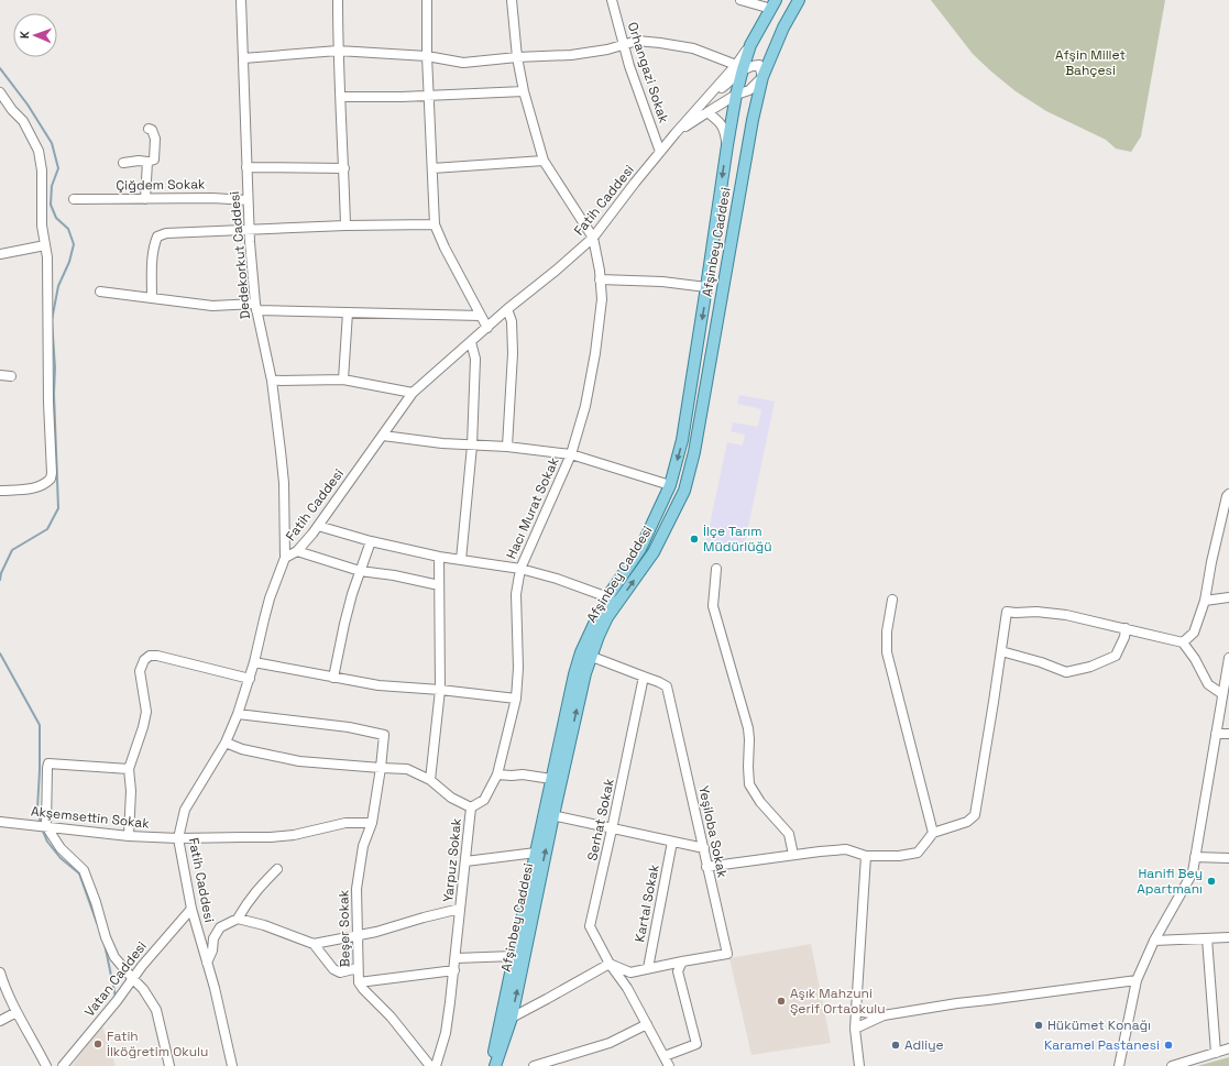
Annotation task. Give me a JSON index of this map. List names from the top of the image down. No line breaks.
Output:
{"streets":{"main road":["Afşinbey Caddesi"],"street":["Orhangazi Sokak","Çiğdem Sokak","Fatih Caddesi","Dedekorkut Caddesi","Hacı Murat Sokak","Akşemsettin Sokak","Serhat Sokak","Yeşiloba Sokak","Yarpuz Sokak","Kartal Sokak","Beşer Sokak","Vatan Caddesi"]},"crossings":[["Orhangazi Sokak","Fatih Caddesi"],["Çiğdem Sokak","Dedekorkut Caddesi"],["Fatih Caddesi","Dedekorkut Caddesi"],["Fatih Caddesi","Hacı Murat Sokak"],["Fatih Caddesi","Akşemsettin Sokak"],["Fatih Caddesi","Yarpuz Sokak"],["Fatih Caddesi","Beşer Sokak"],["Fatih Caddesi","Vatan Caddesi"],["Afşinbey Caddesi","Yeşiloba Sokak"],["Hacı Murat Sokak","Yarpuz Sokak"],["Akşemsettin Sokak","Beşer Sokak"],["Serhat Sokak","Yeşiloba Sokak"],["Yeşiloba Sokak","Kartal Sokak"],["Yarpuz Sokak","Beşer Sokak"]],"parks":["Afşin Millet Bahçesi"],"places":["İlçe Tarım Müdürlüğü","Hanifi Bey Apartmanı","Aşık Mahzuni Şerif Ortaokulu","Hükümet Konağı","Fatih İlköğretim Okulu","Adliye","Karamel Pastanesi"],"north":"left"}
